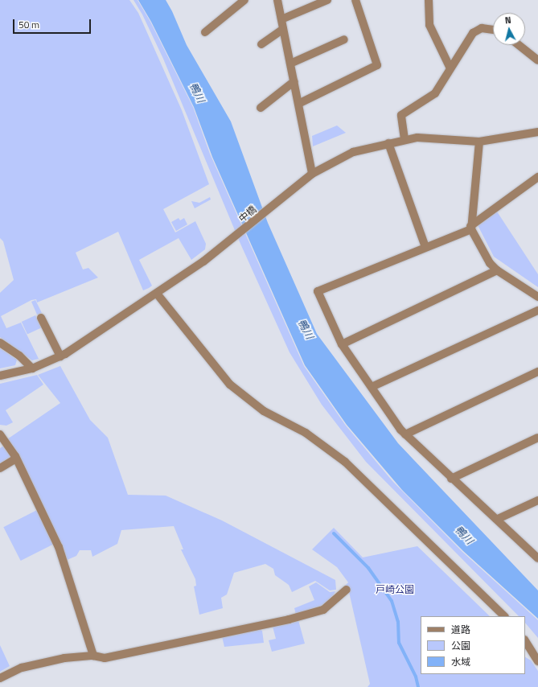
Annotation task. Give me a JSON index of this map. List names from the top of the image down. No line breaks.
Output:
{"streets":{"street":["中橋"]},"water":["鴨川"],"parks":["戸崎公園"],"legend":["道路","公園","水域"],"scale_bar":"50 m","north":"top"}
